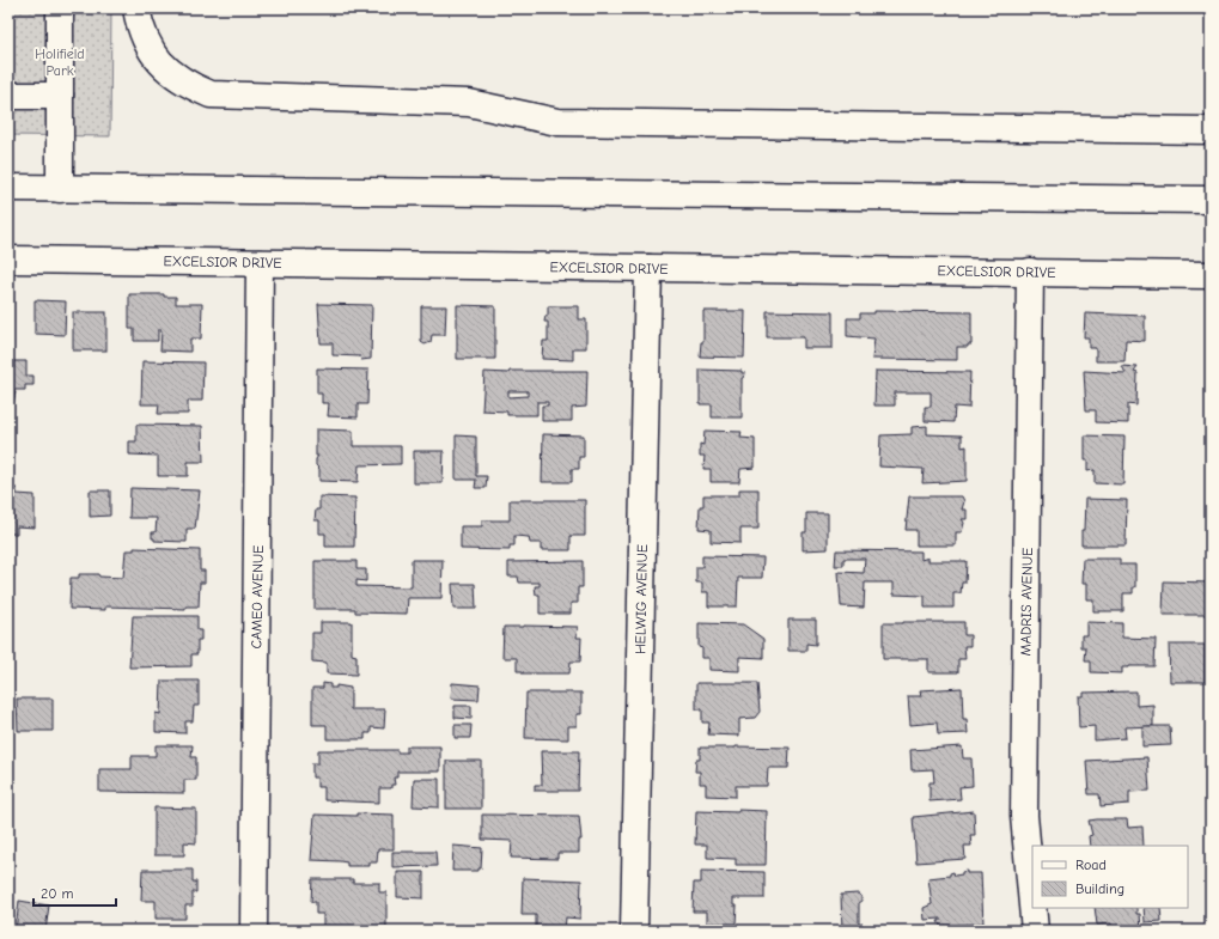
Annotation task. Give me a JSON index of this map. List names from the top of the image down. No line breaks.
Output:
{"streets":{"street":["EXCELSIOR DRIVE","CAMEO AVENUE","HELWIG AVENUE","MADRIS AVENUE"]},"crossings":[["EXCELSIOR DRIVE","CAMEO AVENUE"],["EXCELSIOR DRIVE","HELWIG AVENUE"],["EXCELSIOR DRIVE","MADRIS AVENUE"]],"parks":["Holifield Park"],"legend":["Road","Building"],"scale_bar":"20 m"}
